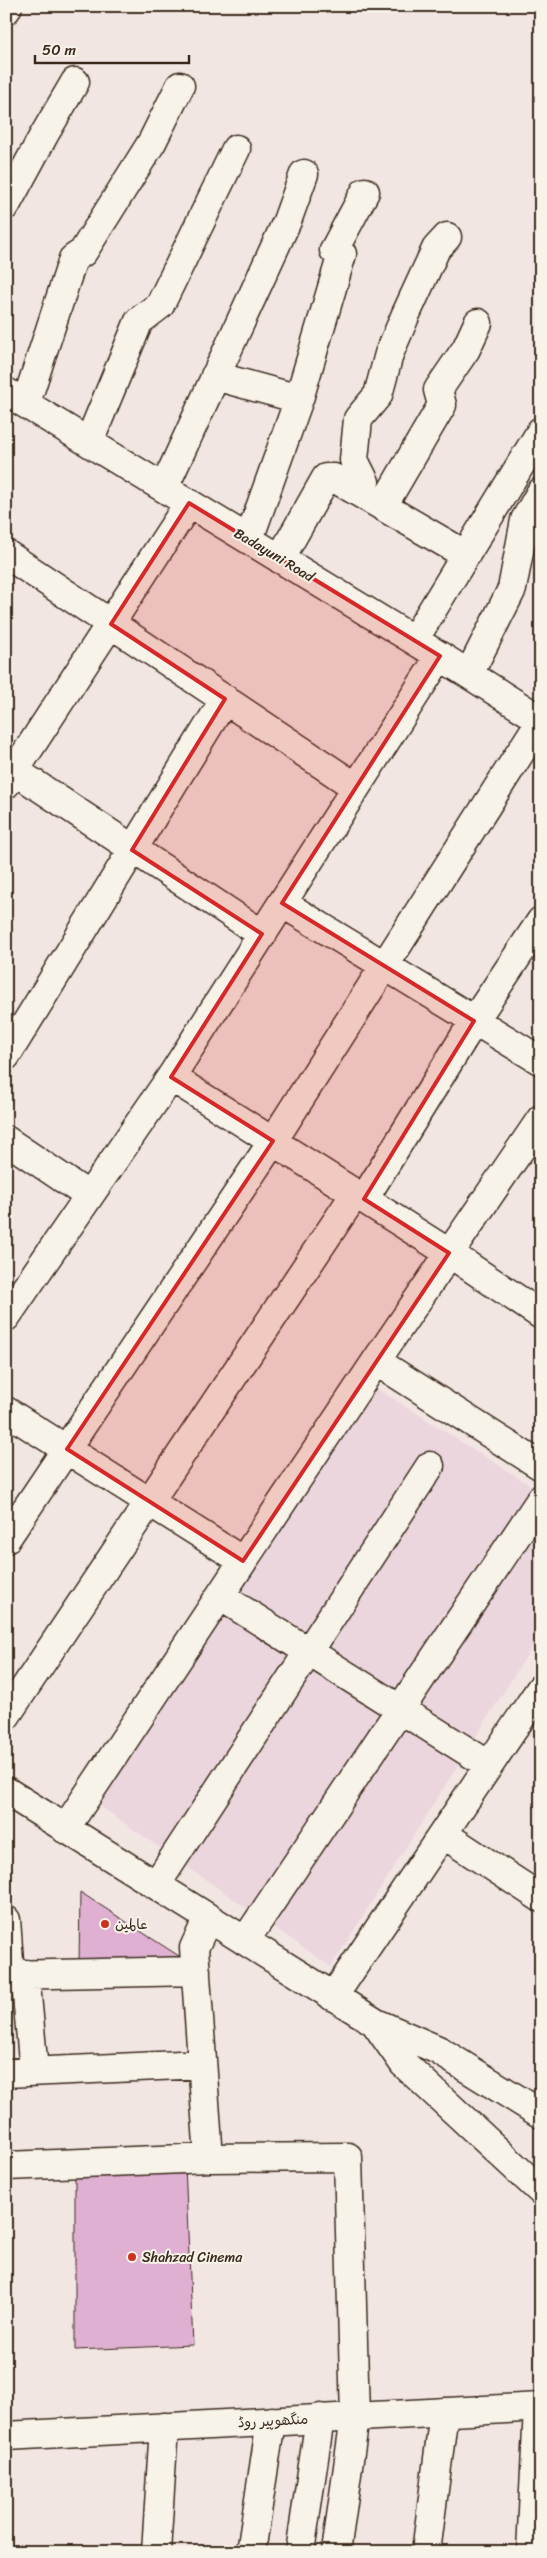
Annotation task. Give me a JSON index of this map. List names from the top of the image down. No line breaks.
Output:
{"streets":{"street":["Badayuni Road","منگھوپیر روڈ"]},"places":["عالمین","Shahzad Cinema"],"scale_bar":"50 m"}
